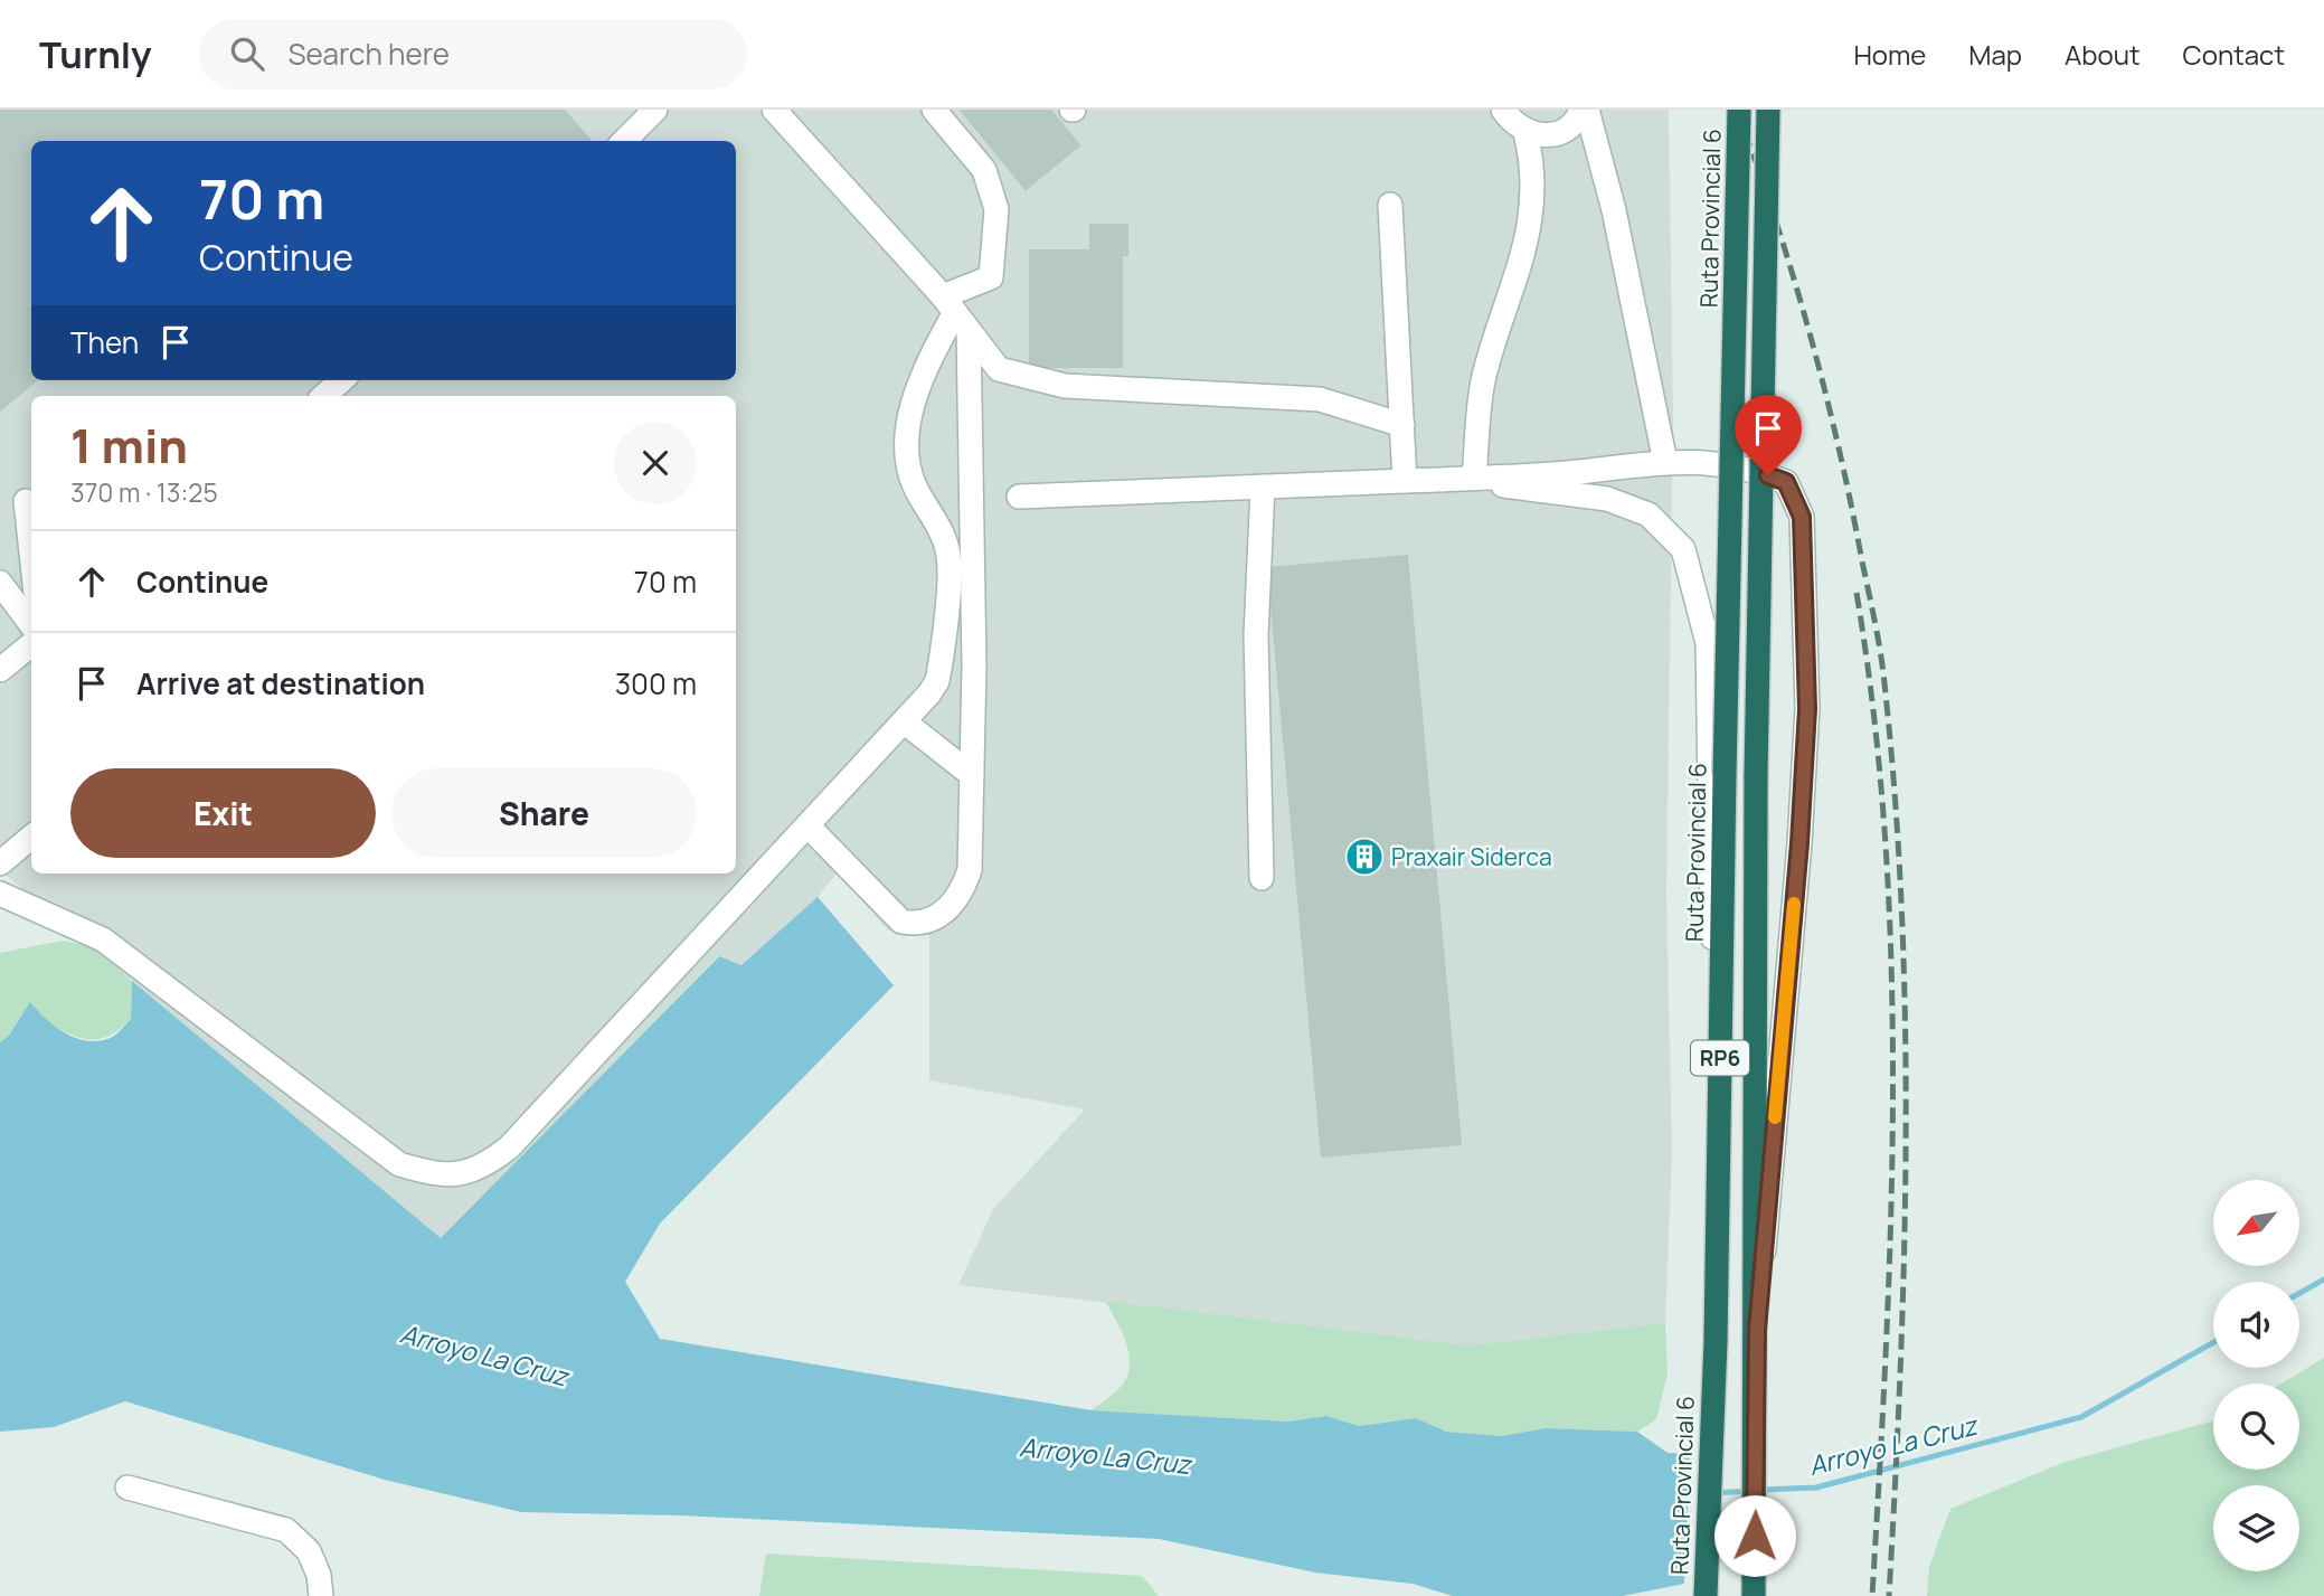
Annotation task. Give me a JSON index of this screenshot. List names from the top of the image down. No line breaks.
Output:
{"streets":{"highway":["Ruta Provincial 6","RP6"]},"water":["Arroyo La Cruz"],"places":{"building":["Praxair Siderca"]},"north":"bottom left","page":{"header":"Turnly","search":"Search here","nav":["Home","Map","About","Contact"],"turn":["70 m","Continue"],"then":"Then","heading":["1 min","370 m · 13:25"],"list":[{"name":"Continue","value":"70 m"},{"name":"Arrive at destination","value":"300 m"}],"buttons":["Exit","Share"]}}
